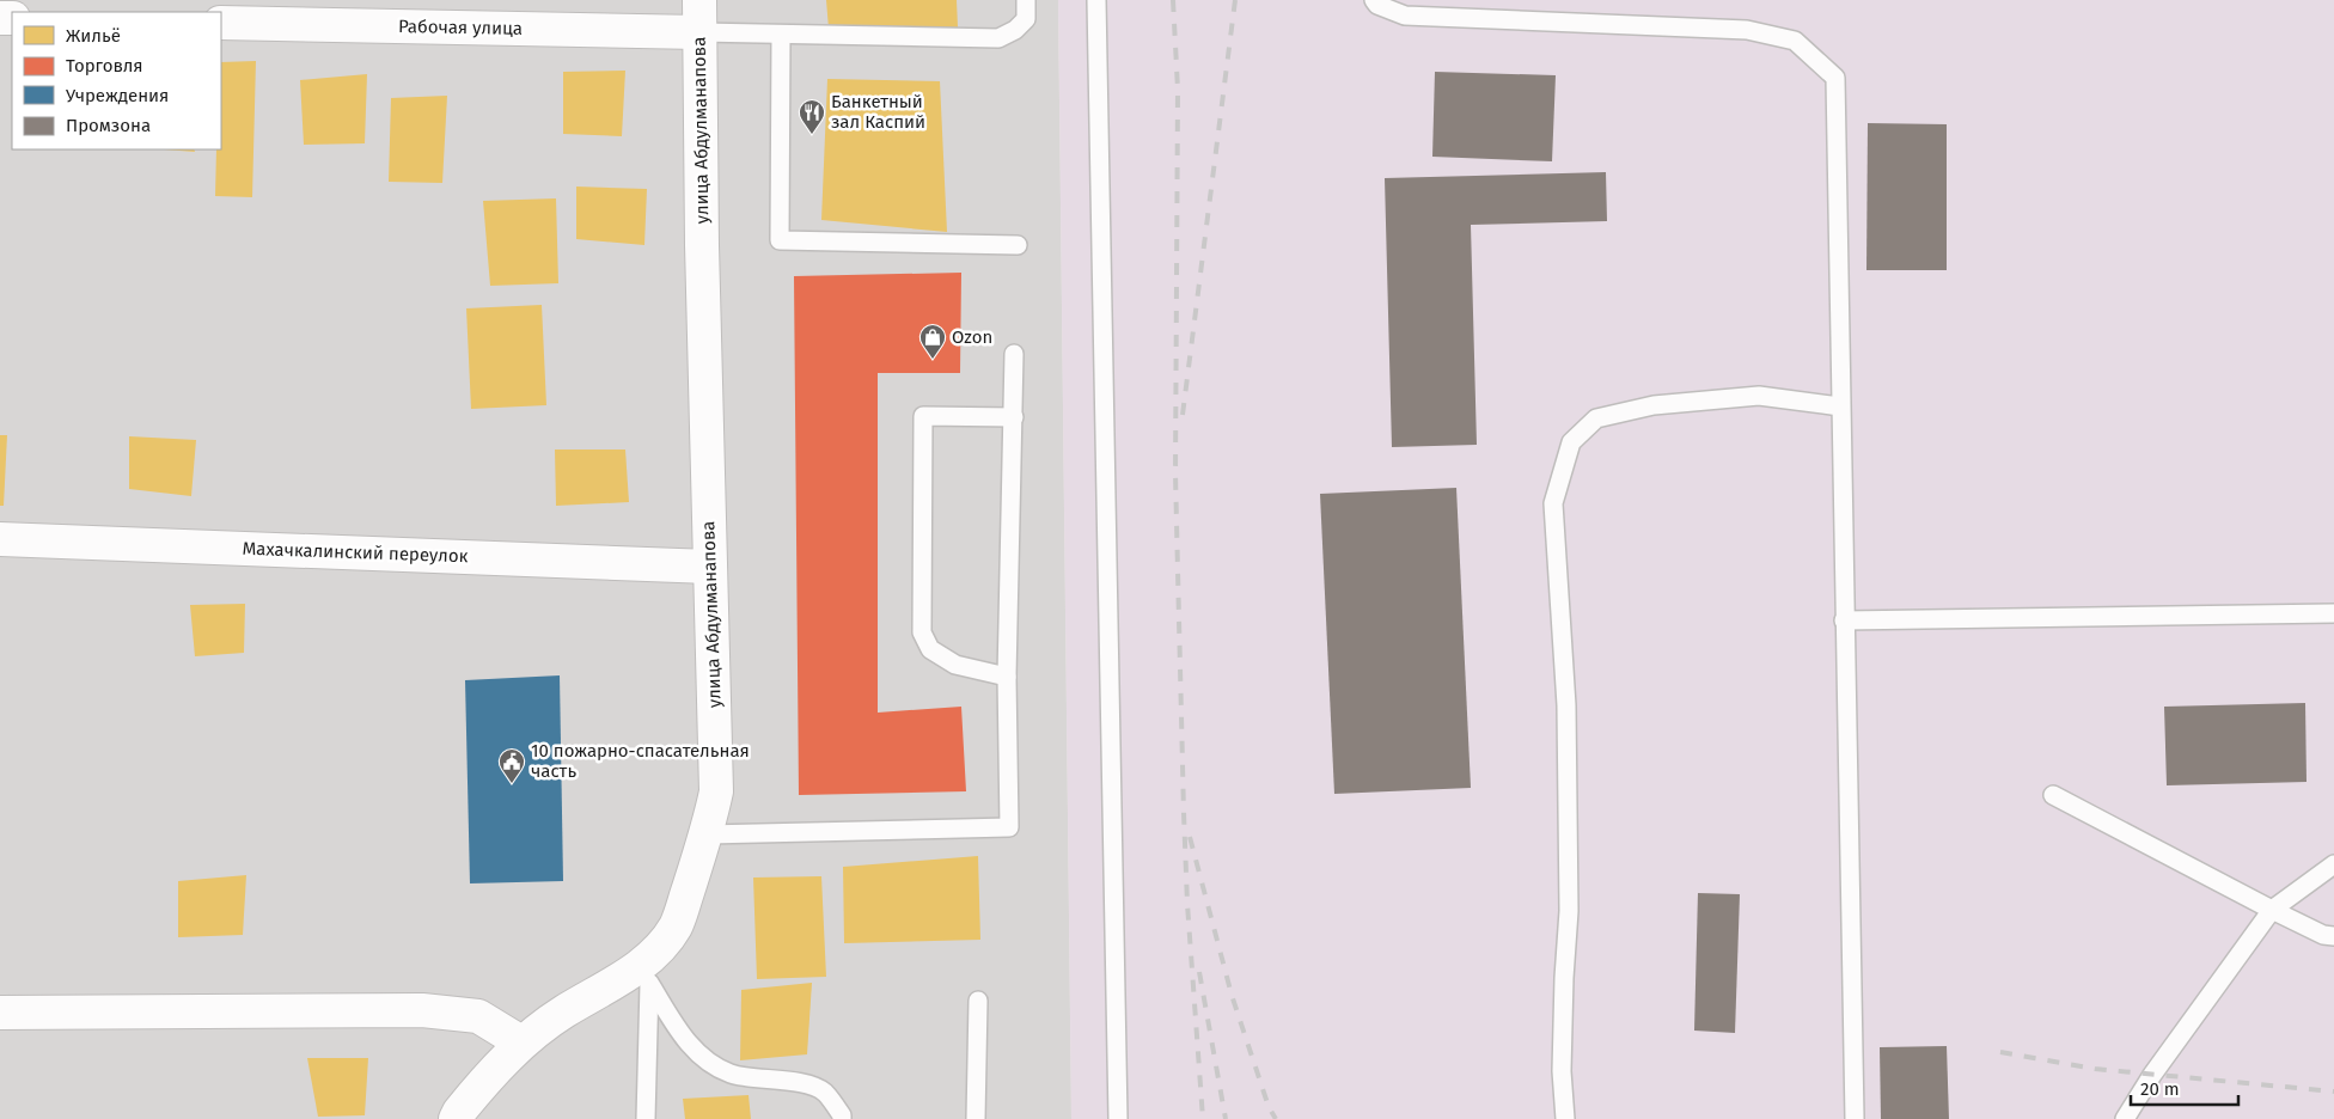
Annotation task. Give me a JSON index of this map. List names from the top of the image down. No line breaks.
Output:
{"streets":{"street":["Рабочая улица","улица Абдулманапова","Махачкалинский переулок"]},"crossings":[["Рабочая улица","улица Абдулманапова"],["улица Абдулманапова","Махачкалинский переулок"]],"places":{"restaurant":["Банкетный зал Каспий"],"shop":["Ozon"],"public building":["10 пожарно-спасательная часть"]},"legend":["Жильё","Торговля","Учреждения","Промзона"],"scale_bar":"20 m"}
